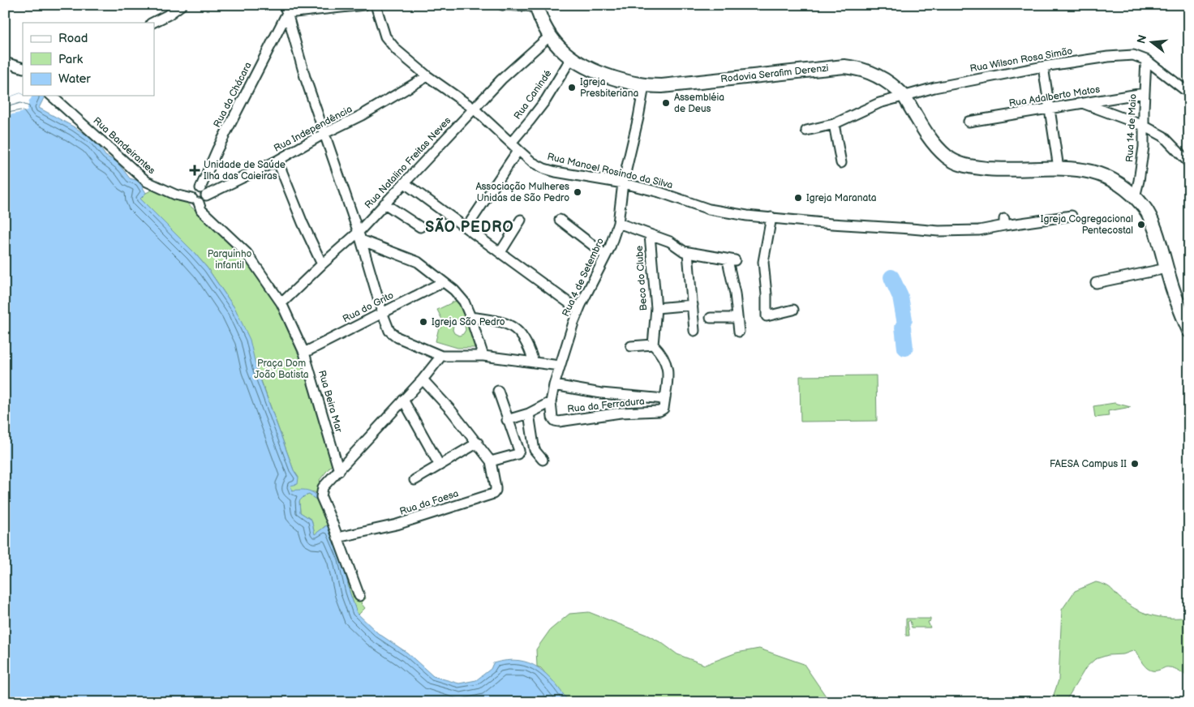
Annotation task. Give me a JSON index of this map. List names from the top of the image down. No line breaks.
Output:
{"streets":{"main road":["Rodovia Serafim Derenzi"],"street":["Rua Wilson Rosa Simão","Rua da Chácara","Rua Canindé","Rua Adalberto Matos","Rua 14 de Maio","Rua Independência","Rua Bandeirantes","Rua Natalino Freitas Neves","Rua Manoel Rosindo da Silva","Rua 4 de Setembro","Beco do Clube","Rua do Grito","Rua Beira Mar","Rua da Ferradura","Rua da Faesa"]},"crossings":[["Rua Wilson Rosa Simão","Rodovia Serafim Derenzi"],["Rua Wilson Rosa Simão","Rua 14 de Maio"],["Rodovia Serafim Derenzi","Rua Canindé"],["Rodovia Serafim Derenzi","Rua Natalino Freitas Neves"],["Rodovia Serafim Derenzi","Rua 4 de Setembro"],["Rua da Chácara","Rua Independência"],["Rua Canindé","Rua Manoel Rosindo da Silva"],["Rua Adalberto Matos","Rua 14 de Maio"],["Rua Independência","Rua Manoel Rosindo da Silva"],["Rua Bandeirantes","Rua Beira Mar"],["Rua Natalino Freitas Neves","Rua Manoel Rosindo da Silva"],["Rua Natalino Freitas Neves","Rua Beira Mar"],["Rua Manoel Rosindo da Silva","Rua 4 de Setembro"],["Rua 4 de Setembro","Rua da Ferradura"],["Rua do Grito","Rua Beira Mar"]],"districts":["SÃO PEDRO"],"parks":["Parquinho infantil","Praça Dom João Batista"],"places":{"other":["Igreja Presbiteriana","Assembléia de Deus","Associação Mulheres Unidas de São Pedro","Igreja Maranata","Igreja Cogregacional Pentecostal","Igreja São Pedro","FAESA Campus II"],"health":["Unidade de Saúde Ilha das Caieiras"]},"legend":["Road","Park","Water"],"north":"left"}
